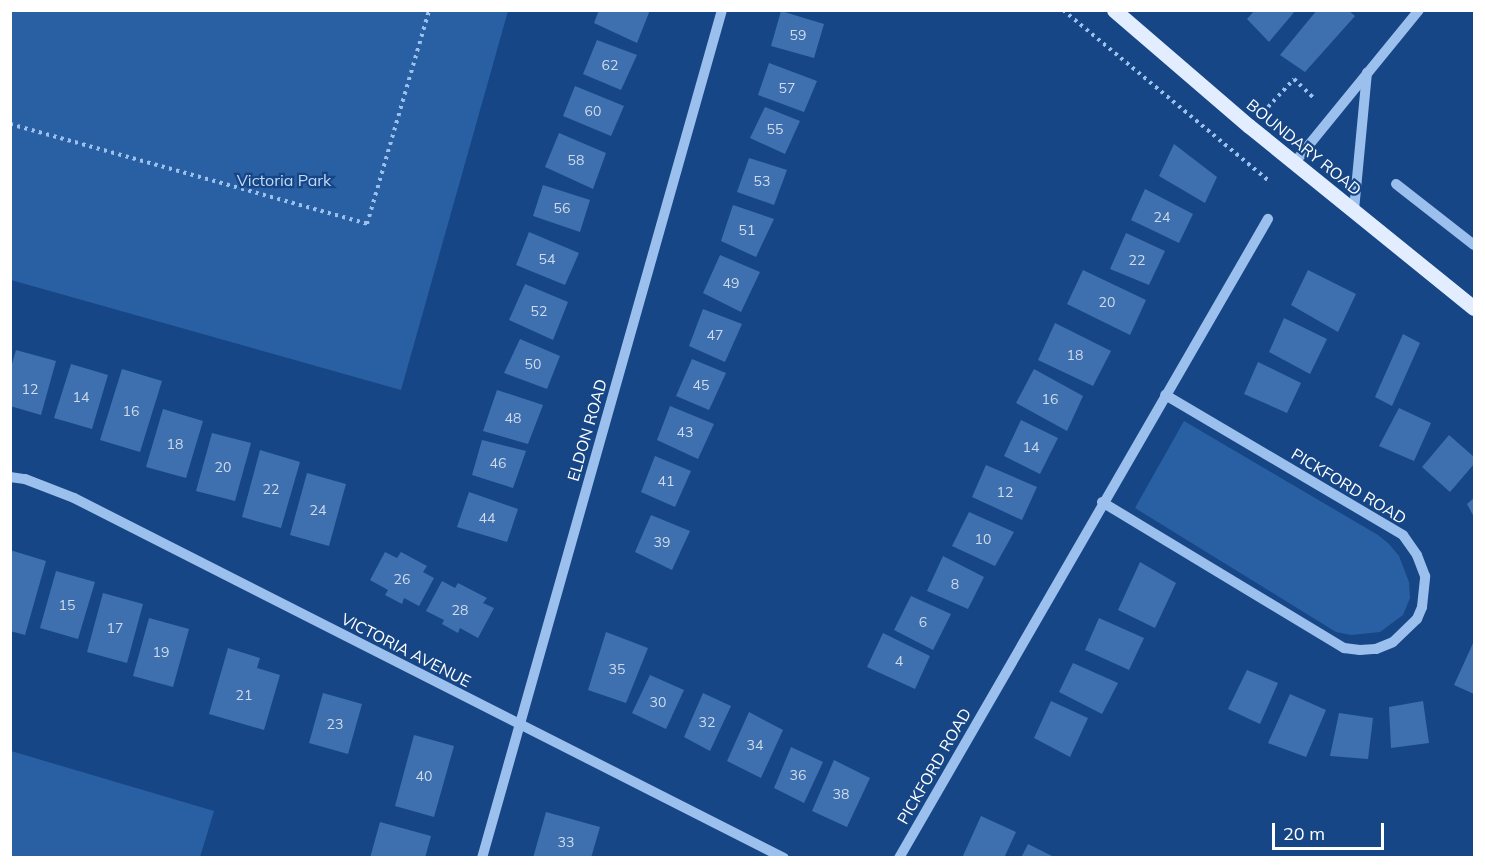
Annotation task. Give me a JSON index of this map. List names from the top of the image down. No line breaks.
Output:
{"streets":{"main road":["BOUNDARY ROAD"],"street":["ELDON ROAD","PICKFORD ROAD","VICTORIA AVENUE"]},"crossings":[["ELDON ROAD","VICTORIA AVENUE"]],"parks":["Victoria Park"],"house_numbers":["59","62","57","60","55","58","53","56","24","51","54","22","49","20","52","47","18","50","45","12","14","16","16","48","43","18","14","46","20","41","22","12","24","44","10","39","26","8","15","28","6","17","19","4","35","21","30","32","23","34","36","40","38","33"],"scale_bar":"20 m"}
